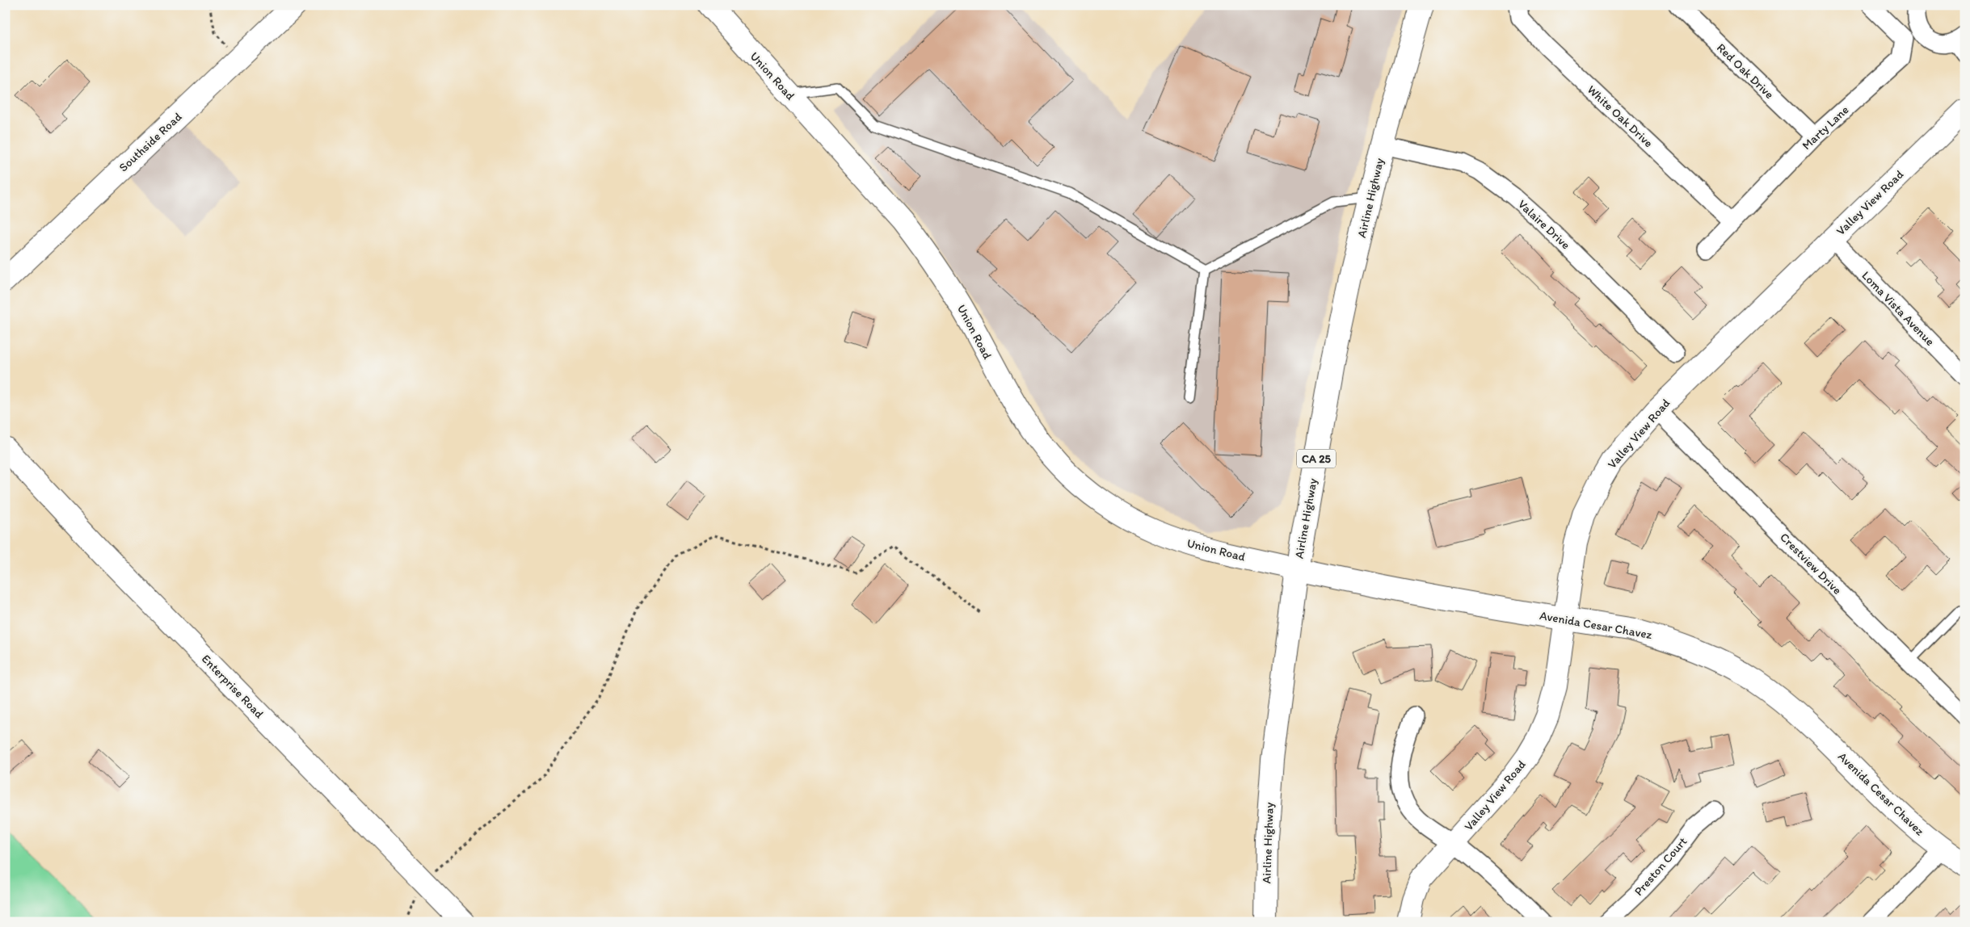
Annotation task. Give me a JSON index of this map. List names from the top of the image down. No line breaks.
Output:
{"streets":{"street":["Red Oak Drive","Union Road","White Oak Drive","Marty Lane","Southside Road","Airline Highway","Valley View Road","Valaire Drive","Loma Vista Avenue","CA 25","Crestview Drive","Avenida Cesar Chavez","Enterprise Road","Preston Court"]},"crossings":[["Red Oak Drive","Marty Lane"],["Union Road","Airline Highway"],["Union Road","Avenida Cesar Chavez"],["White Oak Drive","Marty Lane"],["Airline Highway","Valaire Drive"],["Airline Highway","Avenida Cesar Chavez"],["Valley View Road","Loma Vista Avenue"],["Valley View Road","Crestview Drive"],["Valley View Road","Avenida Cesar Chavez"]]}
